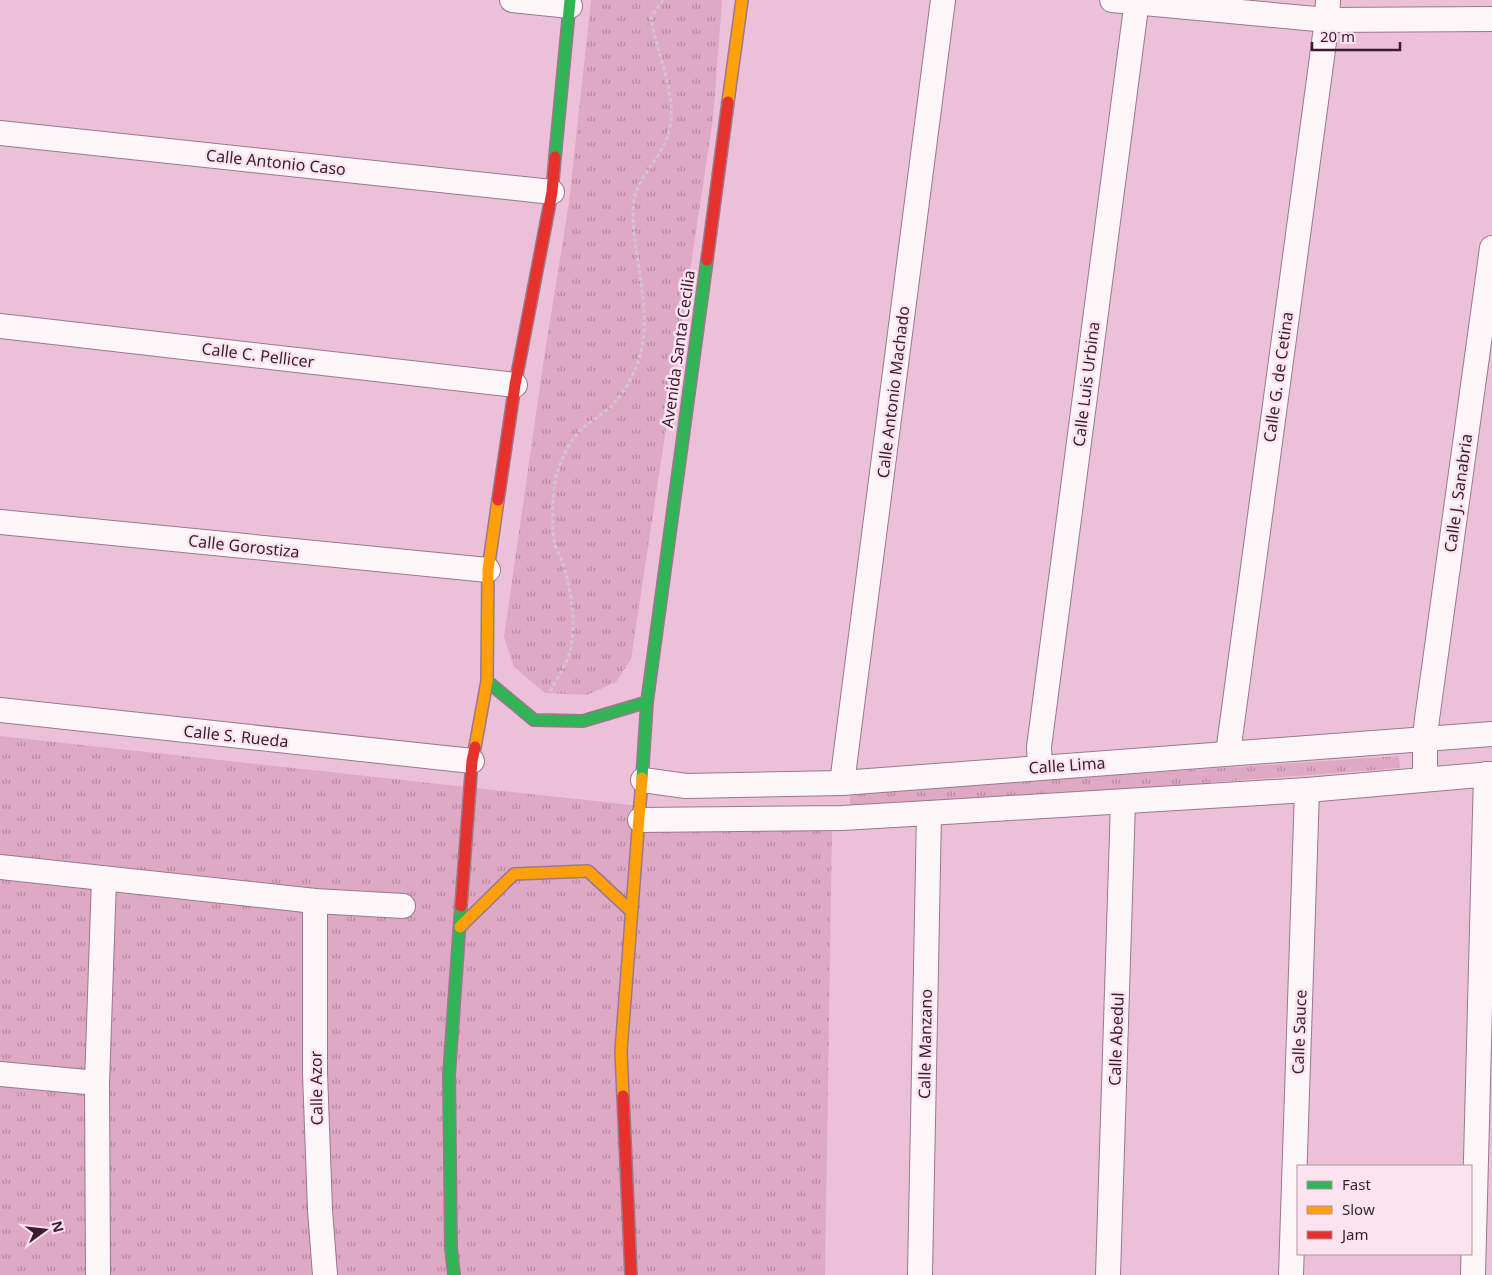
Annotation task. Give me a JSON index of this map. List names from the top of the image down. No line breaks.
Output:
{"streets":{"street":["Calle Antonio Caso","Avenida Santa Cecilia","Calle C. Pellicer","Calle G. de Cetina","Calle Luis Urbina","Calle Antonio Machado","Calle J. Sanabria","Calle Gorostiza","Calle S. Rueda","Calle Lima","Calle Sauce","Calle Abedul","Calle Manzano","Calle Azor"]},"crossings":[["Avenida Santa Cecilia","Calle Lima"],["Calle G. de Cetina","Calle Lima"],["Calle Luis Urbina","Calle Lima"],["Calle Antonio Machado","Calle Lima"],["Calle J. Sanabria","Calle Lima"]],"legend":["Fast","Slow","Jam"],"scale_bar":"20 m","north":"right"}
